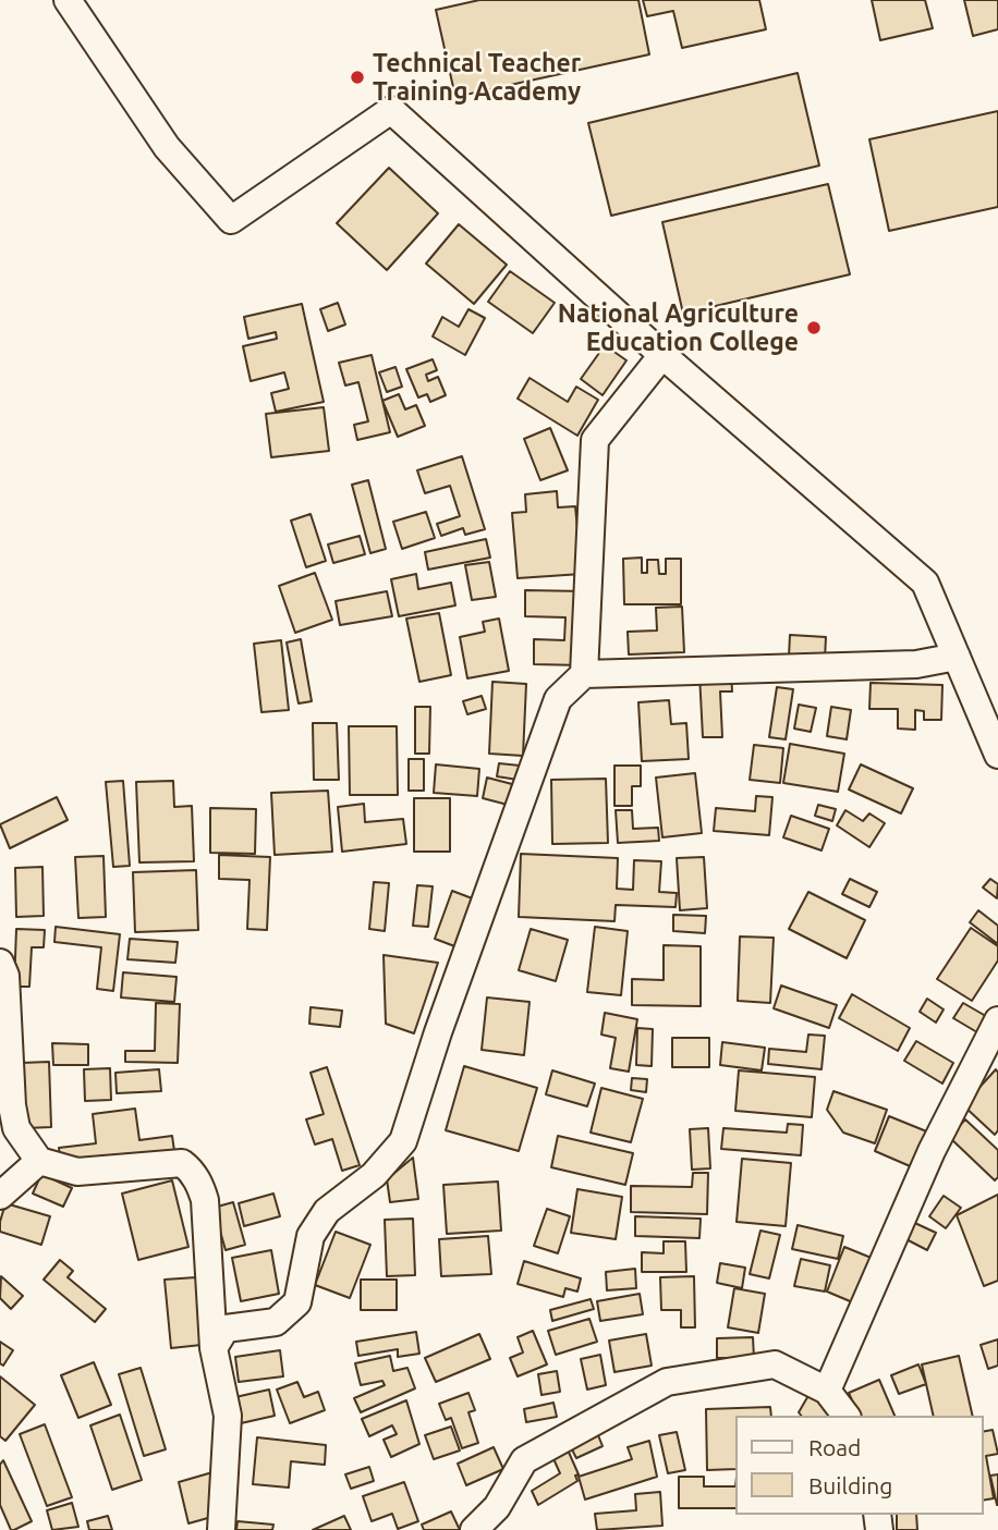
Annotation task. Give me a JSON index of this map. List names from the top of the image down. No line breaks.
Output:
{"places":["Technical Teacher Training Academy","National Agriculture Education College"],"legend":["Road","Building"]}
